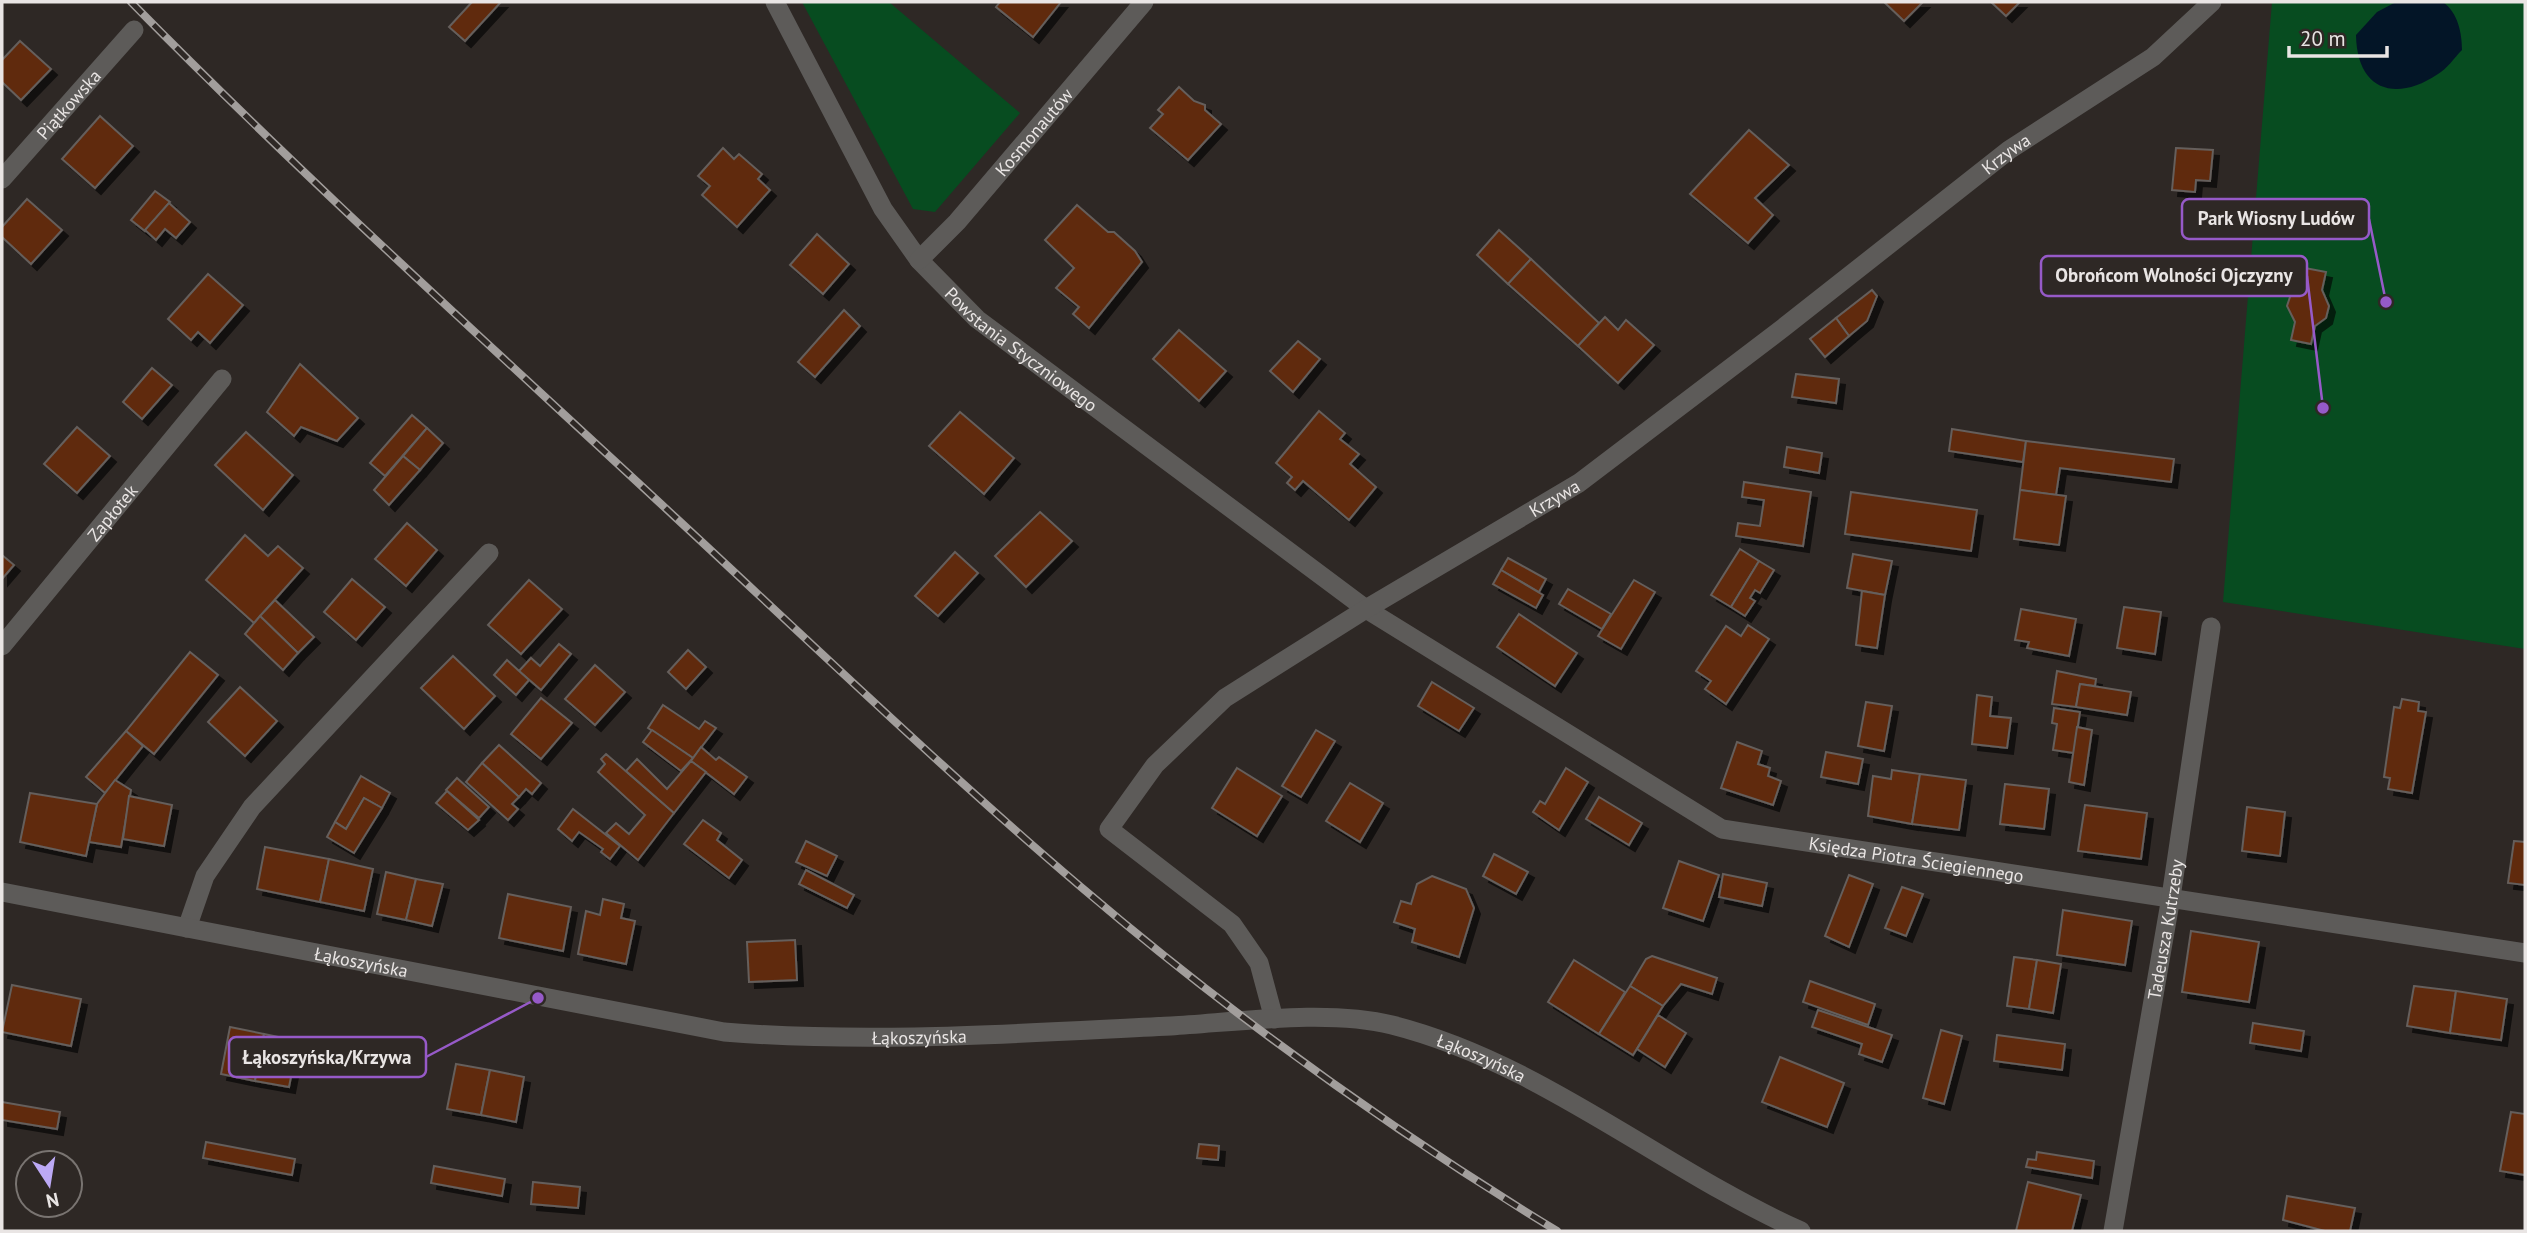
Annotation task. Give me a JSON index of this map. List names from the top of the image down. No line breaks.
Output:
{"streets":{"street":["Piątkowska","Kosmonautów","Krzywa","Powstania Styczniowego","Zapłotek","Księdza Piotra Ściegiennego","Tadeusza Kutrzeby","Łąkoszyńska"]},"crossings":[["Kosmonautów","Powstania Styczniowego"],["Krzywa","Powstania Styczniowego"],["Krzywa","Księdza Piotra Ściegiennego"],["Krzywa","Łąkoszyńska"],["Powstania Styczniowego","Księdza Piotra Ściegiennego"],["Księdza Piotra Ściegiennego","Tadeusza Kutrzeby"]],"places":["Park Wiosny Ludów","Obrońcom Wolności Ojczyzny","Łąkoszyńska/Krzywa"],"scale_bar":"20 m","north":"bottom"}
